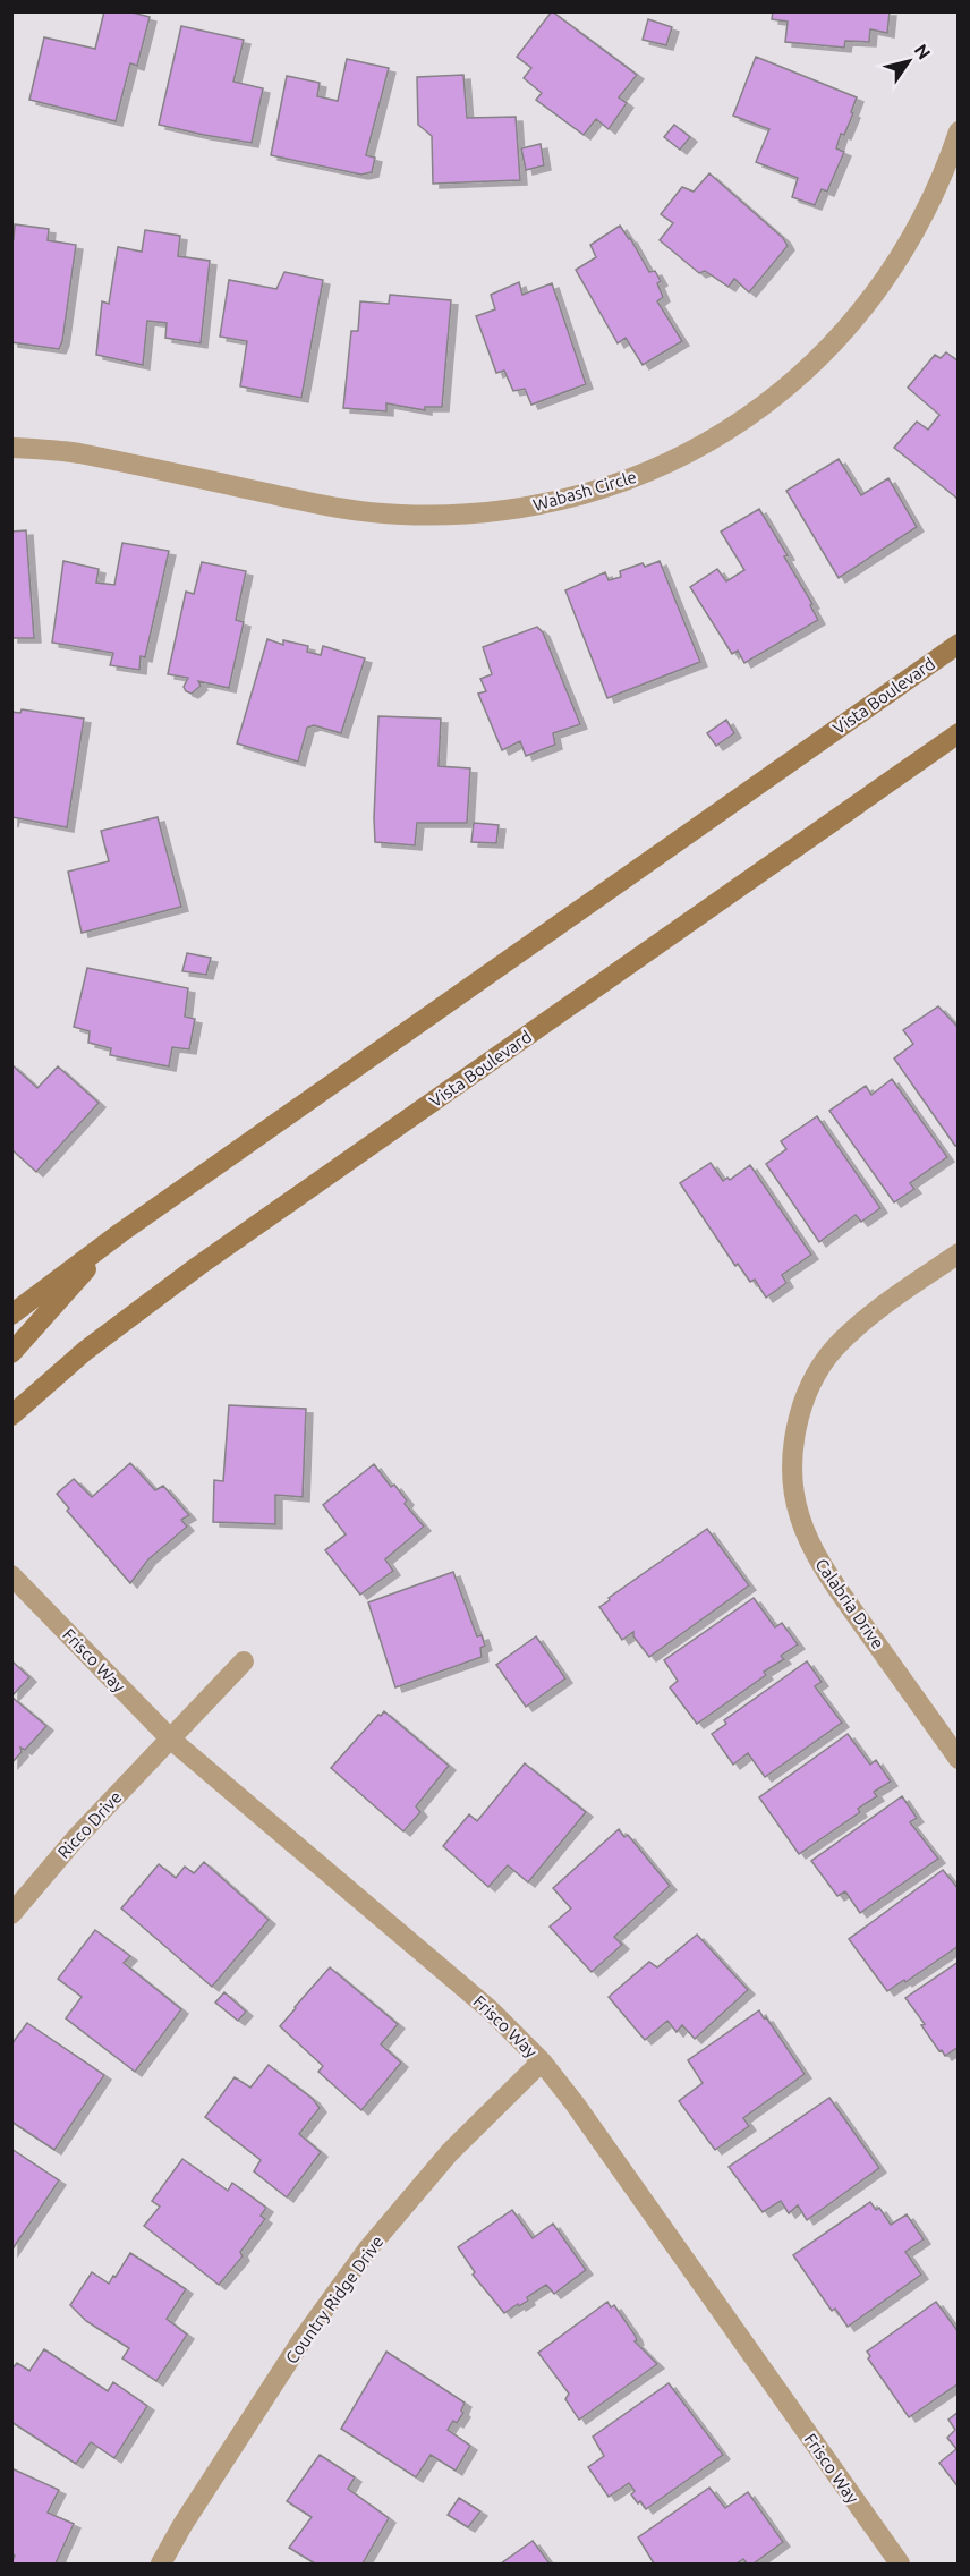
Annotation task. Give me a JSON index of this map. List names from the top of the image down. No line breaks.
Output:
{"streets":{"main road":["Vista Boulevard"],"street":["Wabash Circle","Calabria Drive","Frisco Way","Ricco Drive","Country Ridge Drive"]},"crossings":[["Frisco Way","Ricco Drive"],["Frisco Way","Country Ridge Drive"]],"north":"top right"}
